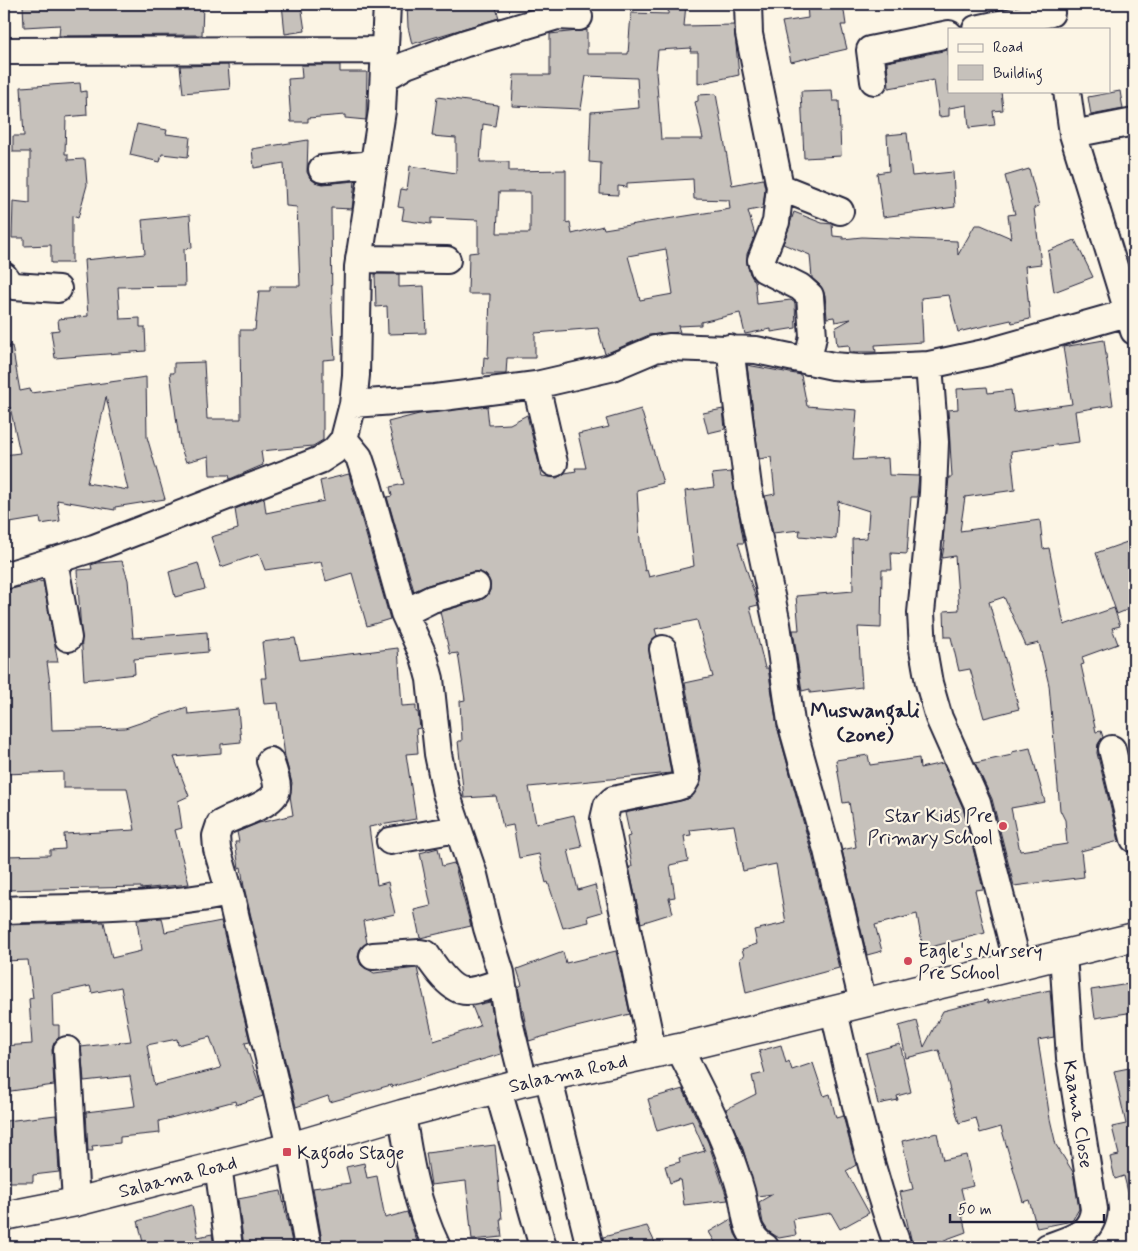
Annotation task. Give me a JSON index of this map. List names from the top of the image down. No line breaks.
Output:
{"streets":{"main road":["Salaama Road"],"street":["Kaama Close"]},"crossings":[["Salaama Road","Kaama Close"]],"districts":["Muswangali (zone)"],"places":{"other":["Star Kids Pre Primary School","Eagle's Nursery Pre School"],"transit":["Kagodo Stage"]},"legend":["Road","Building"],"scale_bar":"50 m"}
